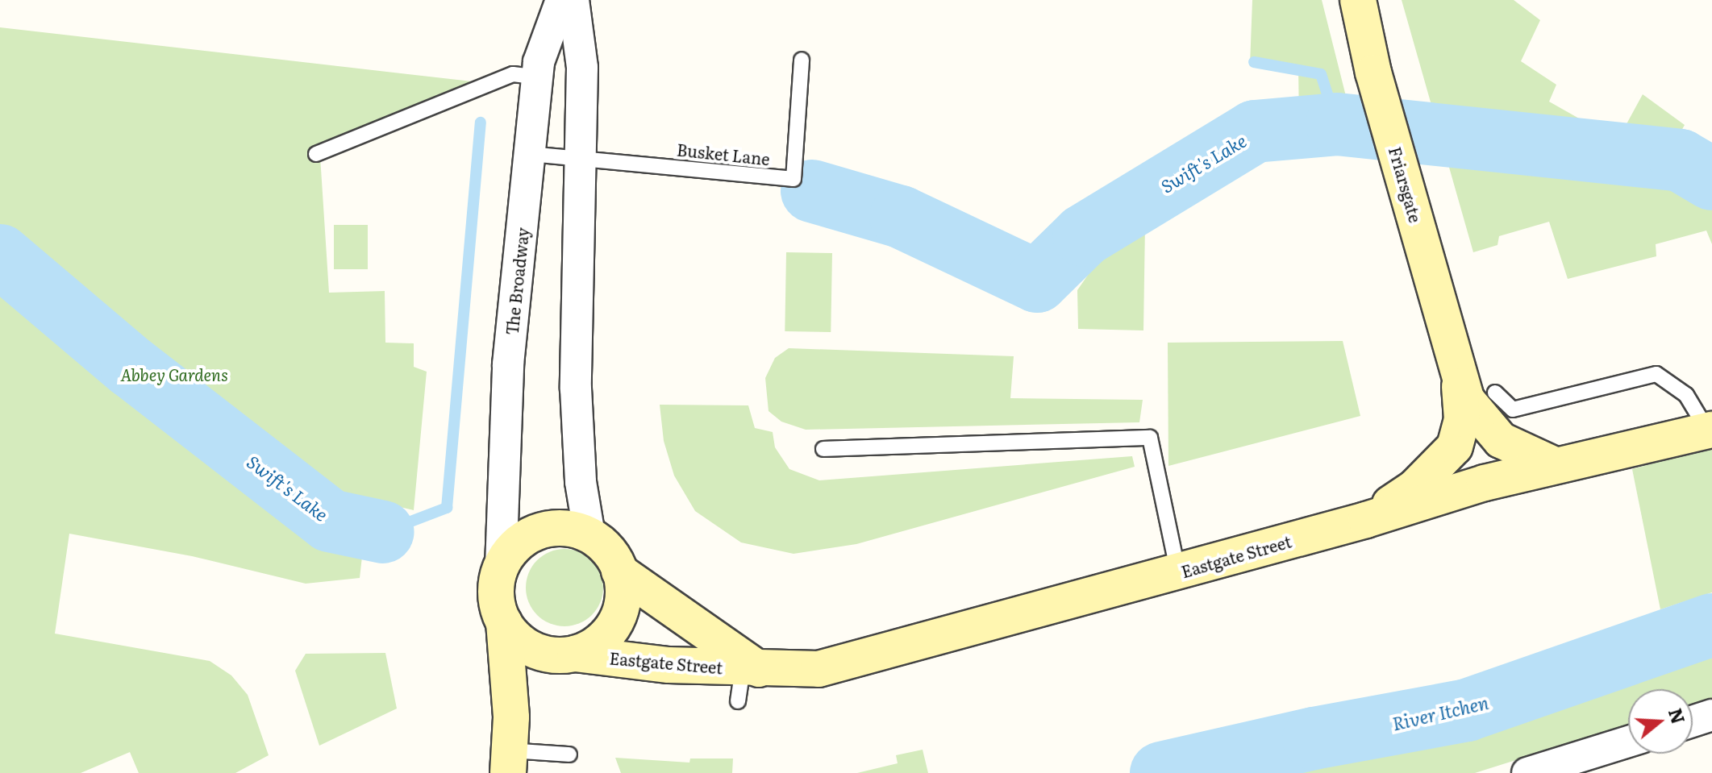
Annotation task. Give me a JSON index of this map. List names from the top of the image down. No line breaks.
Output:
{"streets":{"main road":["Friarsgate","Eastgate Street"],"street":["The Broadway"],"lane":["Busket Lane"]},"crossings":[["Busket Lane","The Broadway"],["Friarsgate","Eastgate Street"],["The Broadway","Eastgate Street"]],"water":["Swift's Lake","River Itchen"],"parks":["Abbey Gardens"],"north":"right"}
